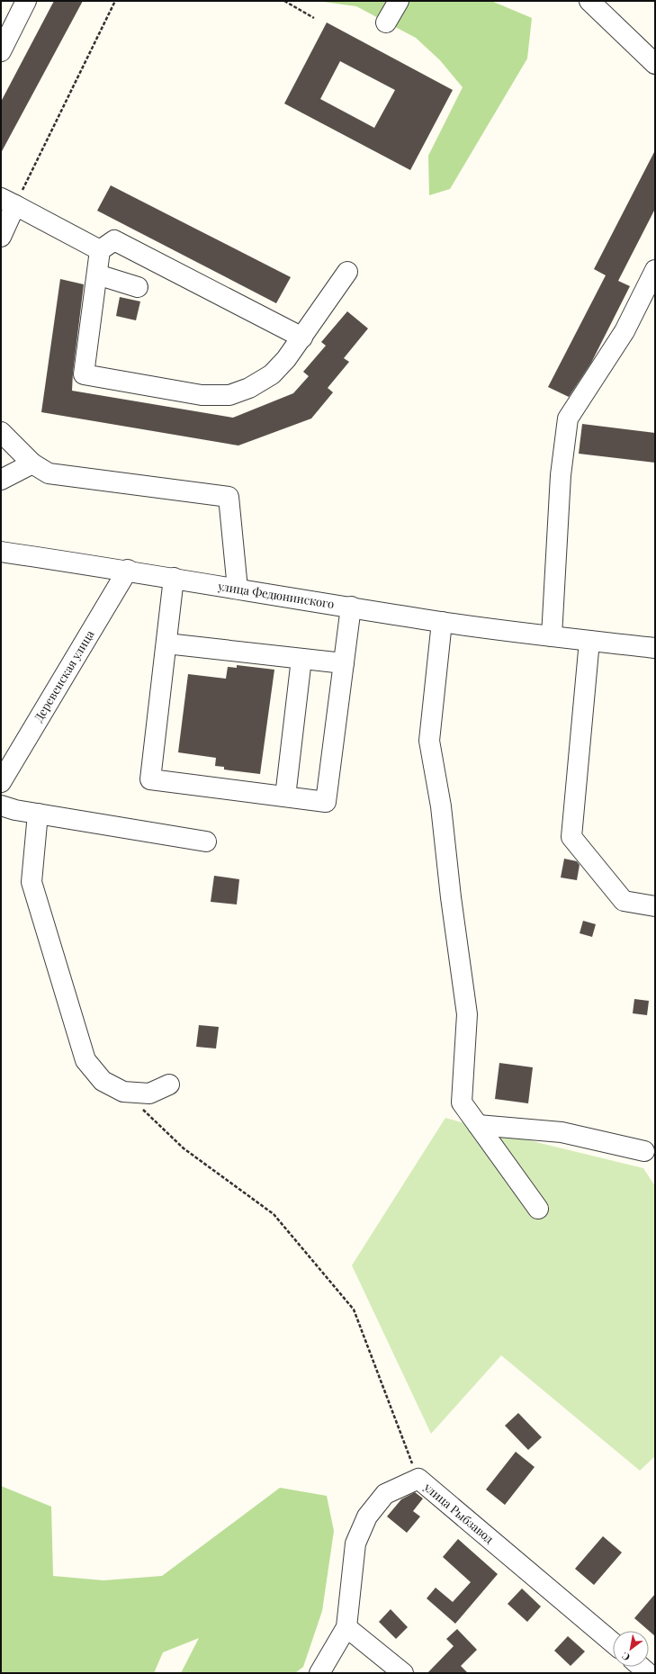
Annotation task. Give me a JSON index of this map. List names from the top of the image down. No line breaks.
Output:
{"streets":{"street":["улица Федюнинского","Деревенская улица","улица Рыбзавод"]},"crossings":[["улица Федюнинского","Деревенская улица"]],"north":"bottom left"}
